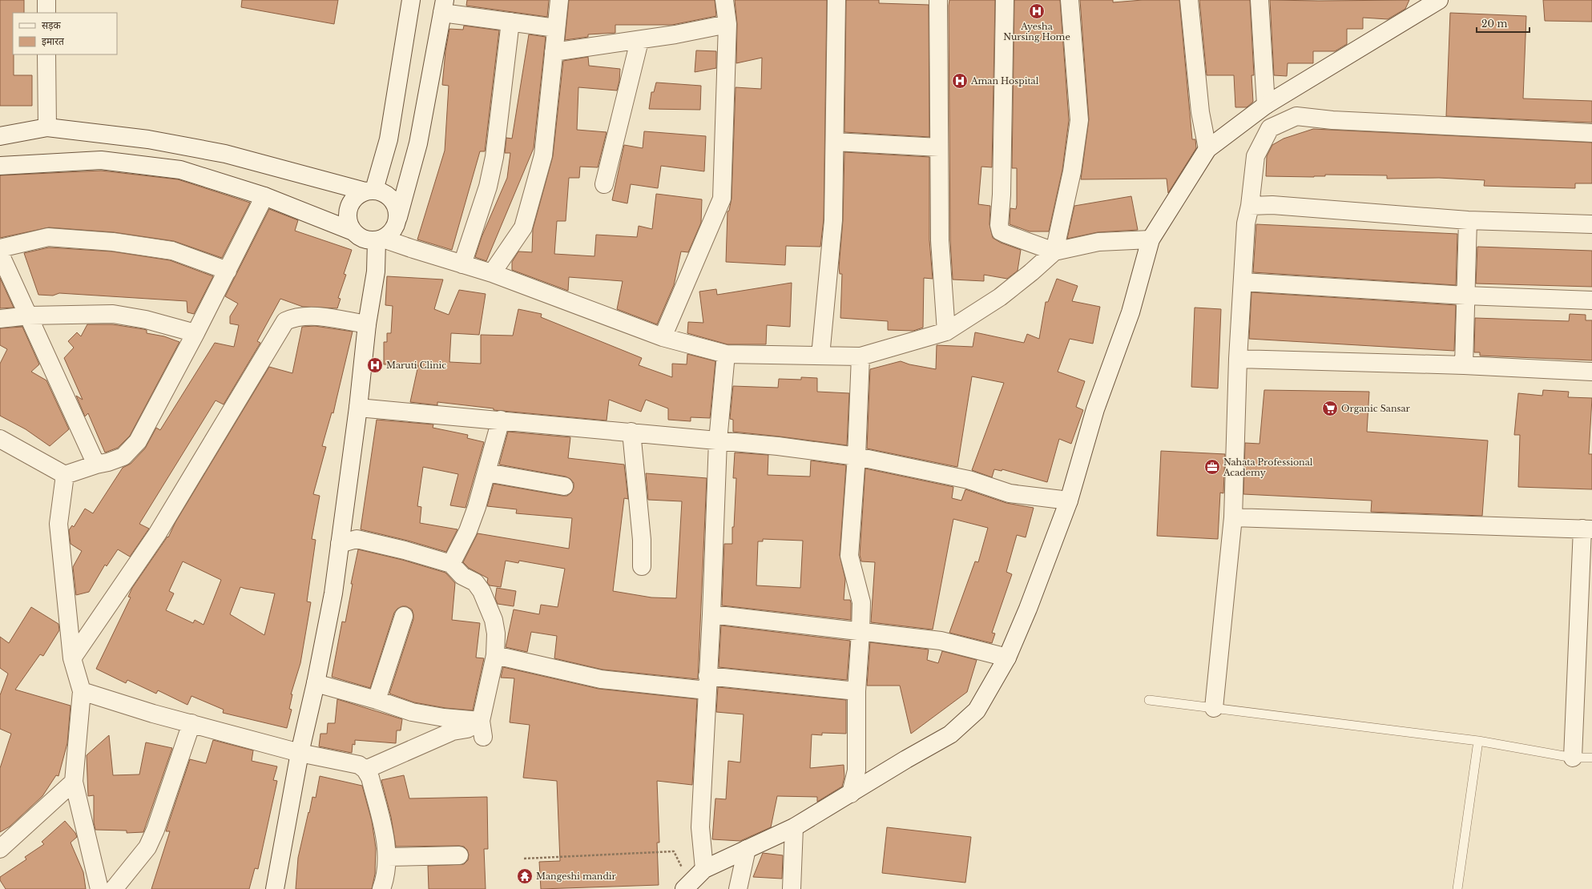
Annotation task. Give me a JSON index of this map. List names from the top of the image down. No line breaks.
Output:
{"places":{"hospital":["Ayesha Nursing Home","Aman Hospital","Maruti Clinic"],"supermarket":["Organic Sansar"],"office":["Nahata Professional Academy"],"temple":["Mangeshi mandir"]},"legend":["सड़क","इमारत"],"scale_bar":"20 m"}
